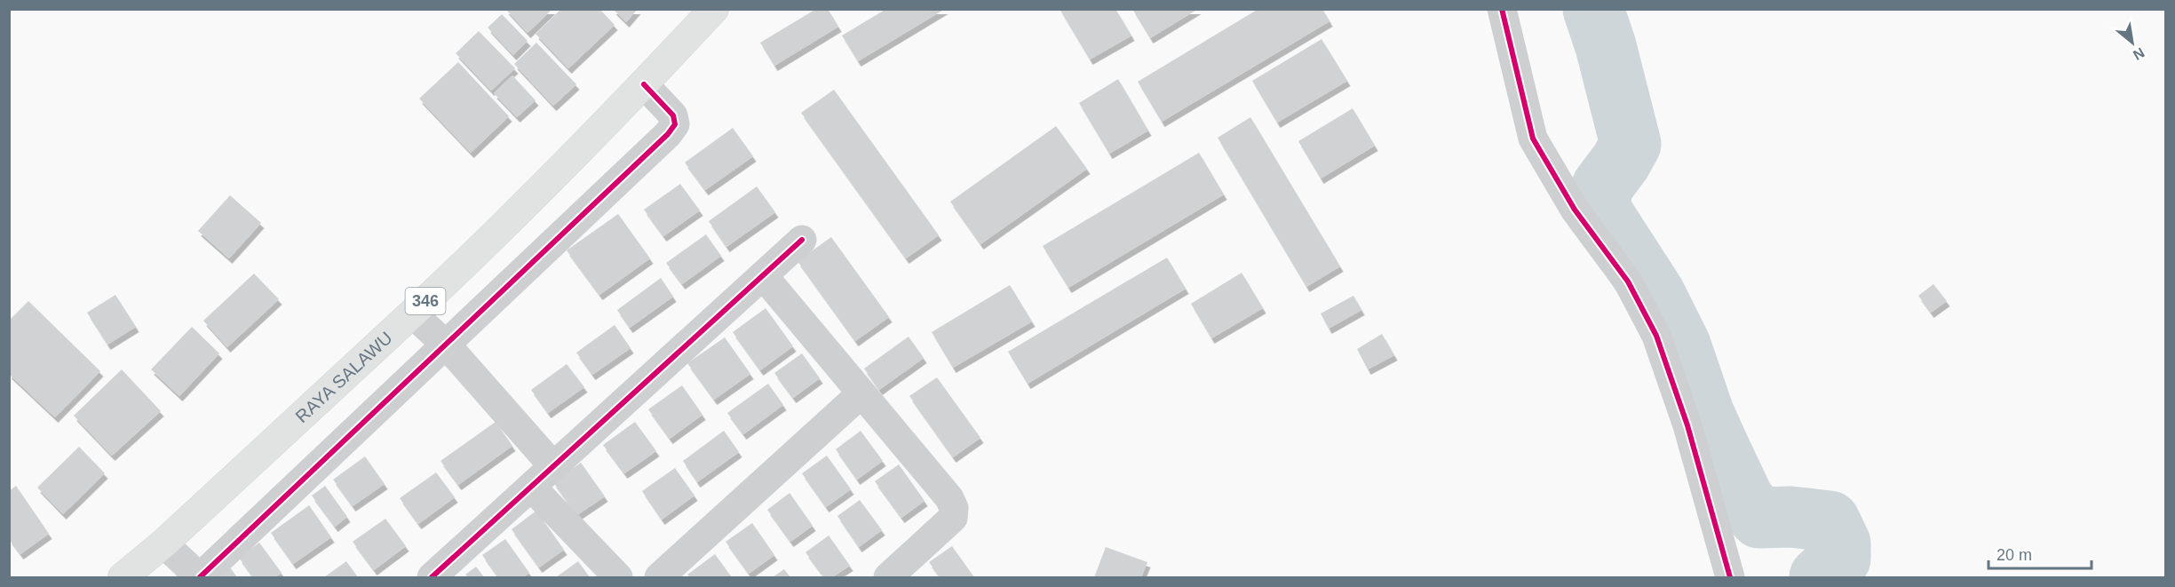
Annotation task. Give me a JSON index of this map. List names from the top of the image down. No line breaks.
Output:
{"streets":{"main road":["346","RAYA SALAWU"]},"scale_bar":"20 m","north":"bottom right"}
